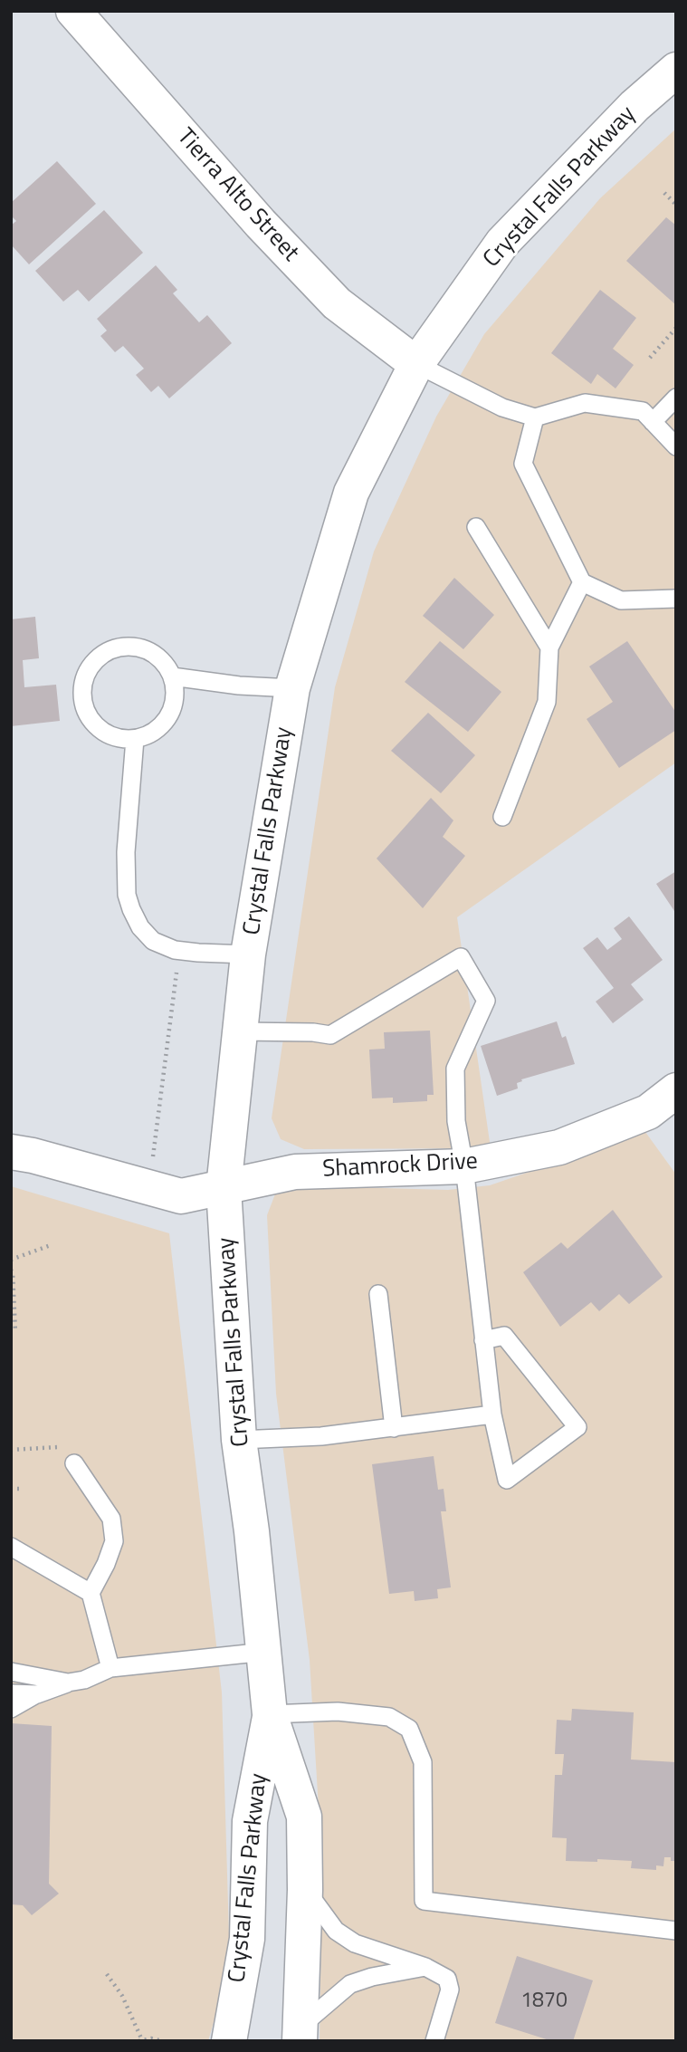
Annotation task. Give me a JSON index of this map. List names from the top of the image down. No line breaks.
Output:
{"streets":{"main road":["Crystal Falls Parkway","Tierra Alto Street","Shamrock Drive"]},"crossings":[["Crystal Falls Parkway","Tierra Alto Street"],["Crystal Falls Parkway","Shamrock Drive"]],"house_numbers":["1870"]}
